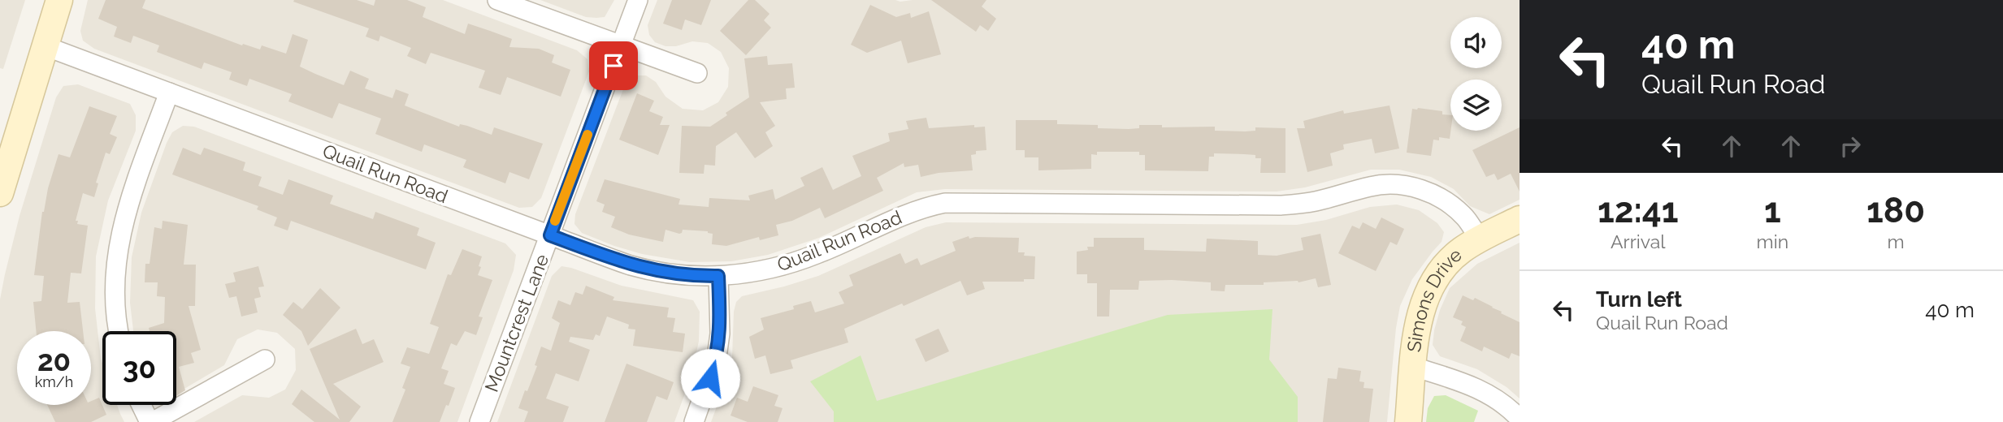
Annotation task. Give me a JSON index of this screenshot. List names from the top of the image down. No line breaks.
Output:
{"streets":{"street":["Quail Run Road","Simons Drive","Mountcrest Lane"]},"crossings":[["Quail Run Road","Simons Drive"],["Quail Run Road","Mountcrest Lane"]],"page":{"turn":["40 m","Quail Run Road"],"eta":["12:41","Arrival","1","min","180","m"],"list":[{"name":"Turn left","note":"Quail Run Road","value":"40 m"}],"speed":"20 km/h","limit":"30"}}
